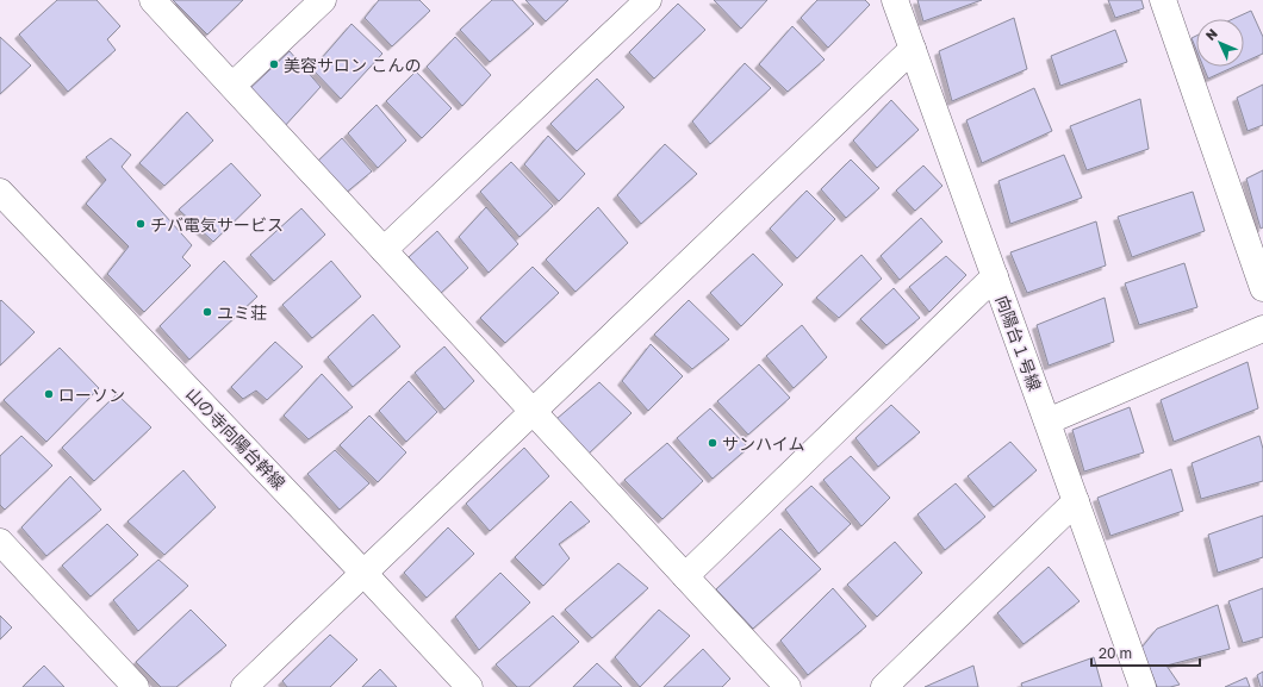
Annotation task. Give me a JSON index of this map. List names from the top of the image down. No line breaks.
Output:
{"streets":{"street":["向陽台１号線","山の寺向陽台幹線"]},"places":["美容サロン こんの","チバ電気サービス","ユミ荘","ローソン","サンハイム"],"scale_bar":"20 m","north":"top left"}
